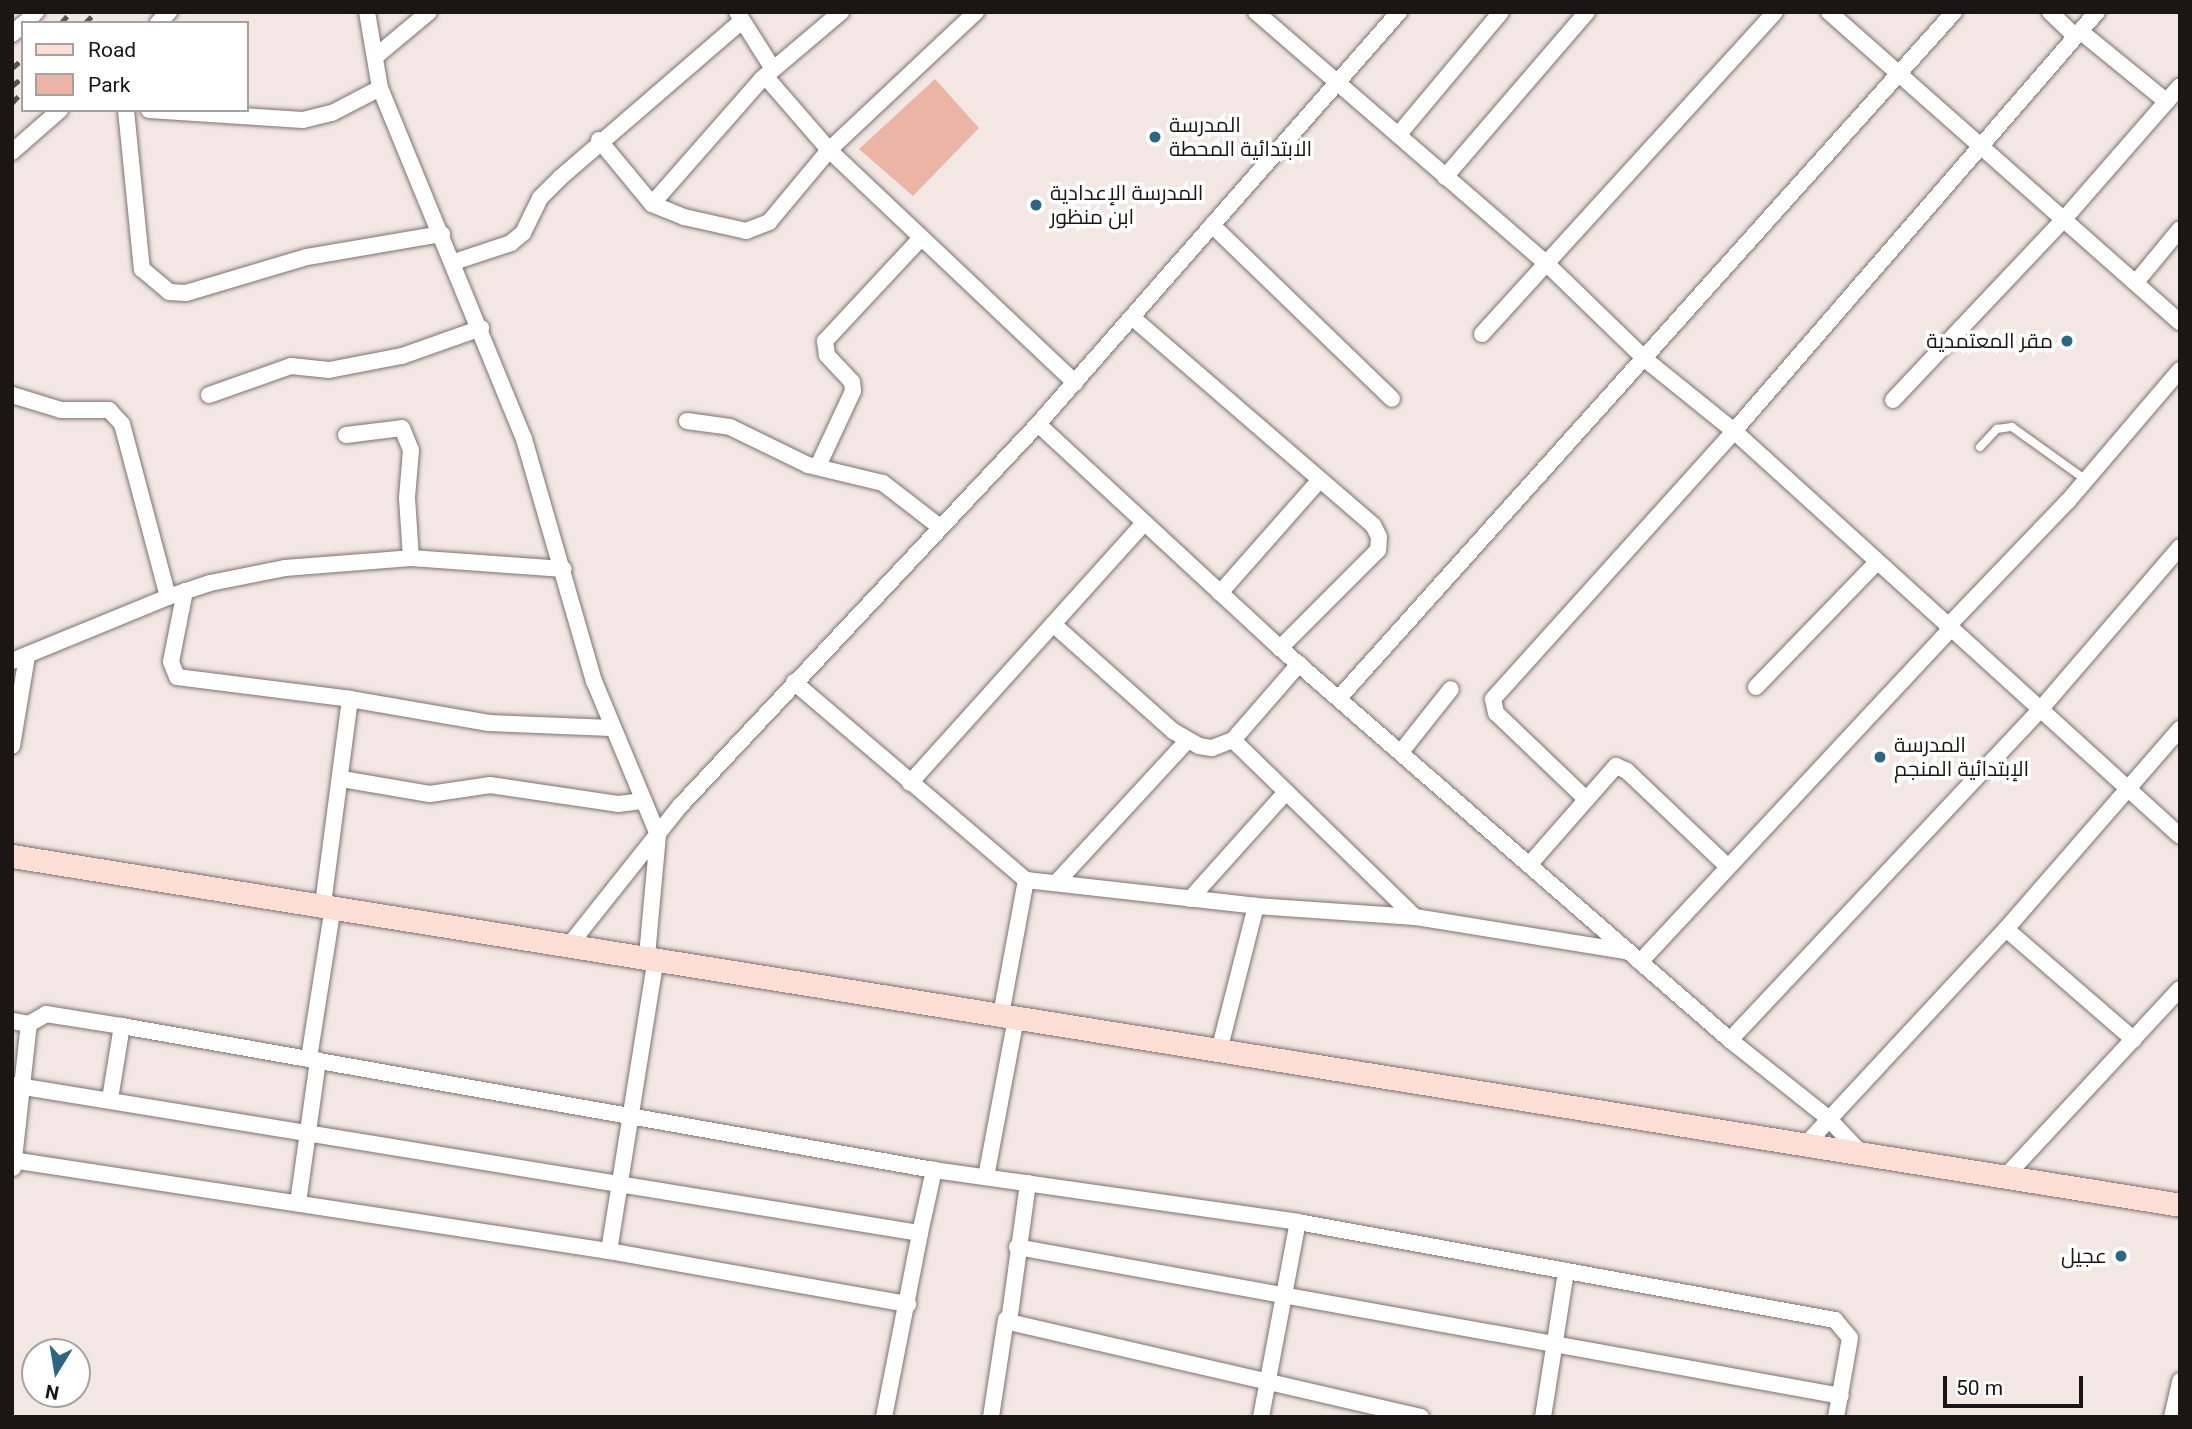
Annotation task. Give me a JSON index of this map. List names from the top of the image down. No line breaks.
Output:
{"places":["المدرسة الابتدائية المحطة","المدرسة الإعدادية ابن منظور","مقر المعتمدية","المدرسة الإبتدائية المنجم","عجيل"],"legend":["Road","Park"],"scale_bar":"50 m","north":"bottom"}
